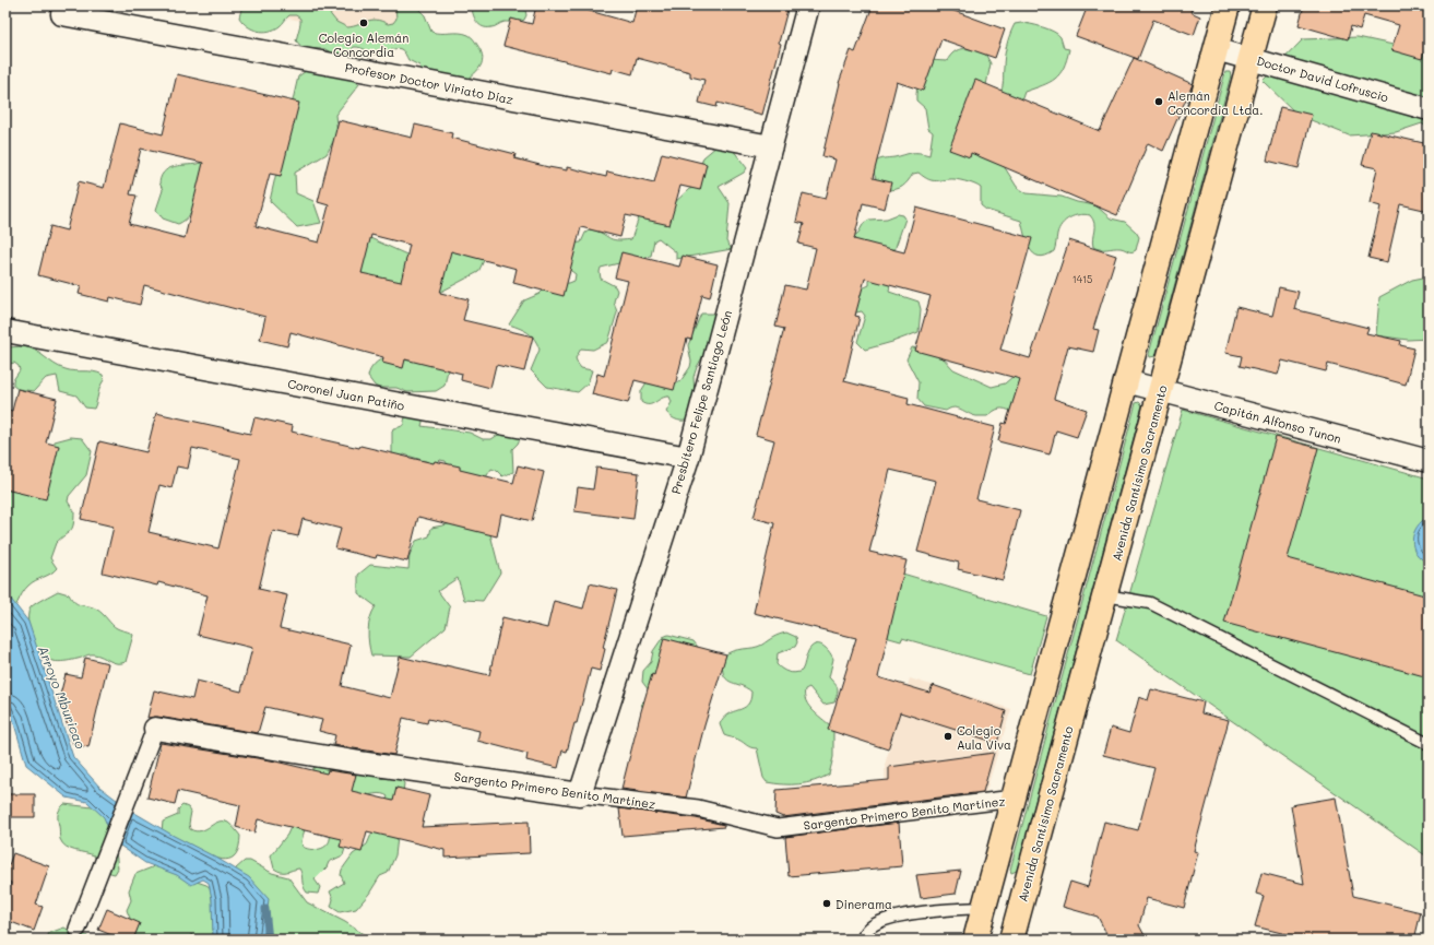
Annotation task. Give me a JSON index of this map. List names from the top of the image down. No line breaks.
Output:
{"streets":{"main road":["Avenida Santísimo Sacramento"],"street":["Doctor David Lofruscio","Profesor Doctor Viriato Díaz","Coronel Juan Patiño","Presbítero Felipe Santiago León","Capitán Alfonso Tunon","Sargento Primero Benito Martínez"]},"crossings":[["Doctor David Lofruscio","Avenida Santísimo Sacramento"],["Profesor Doctor Viriato Díaz","Presbítero Felipe Santiago León"],["Coronel Juan Patiño","Presbítero Felipe Santiago León"],["Presbítero Felipe Santiago León","Sargento Primero Benito Martínez"],["Capitán Alfonso Tunon","Avenida Santísimo Sacramento"]],"water":["Arroyo Mburicao"],"places":["Colegio Alemán Concordia","Alemán Concordia Ltda.","Colegio Aula Viva","Dinerama"],"house_numbers":["1415"]}
